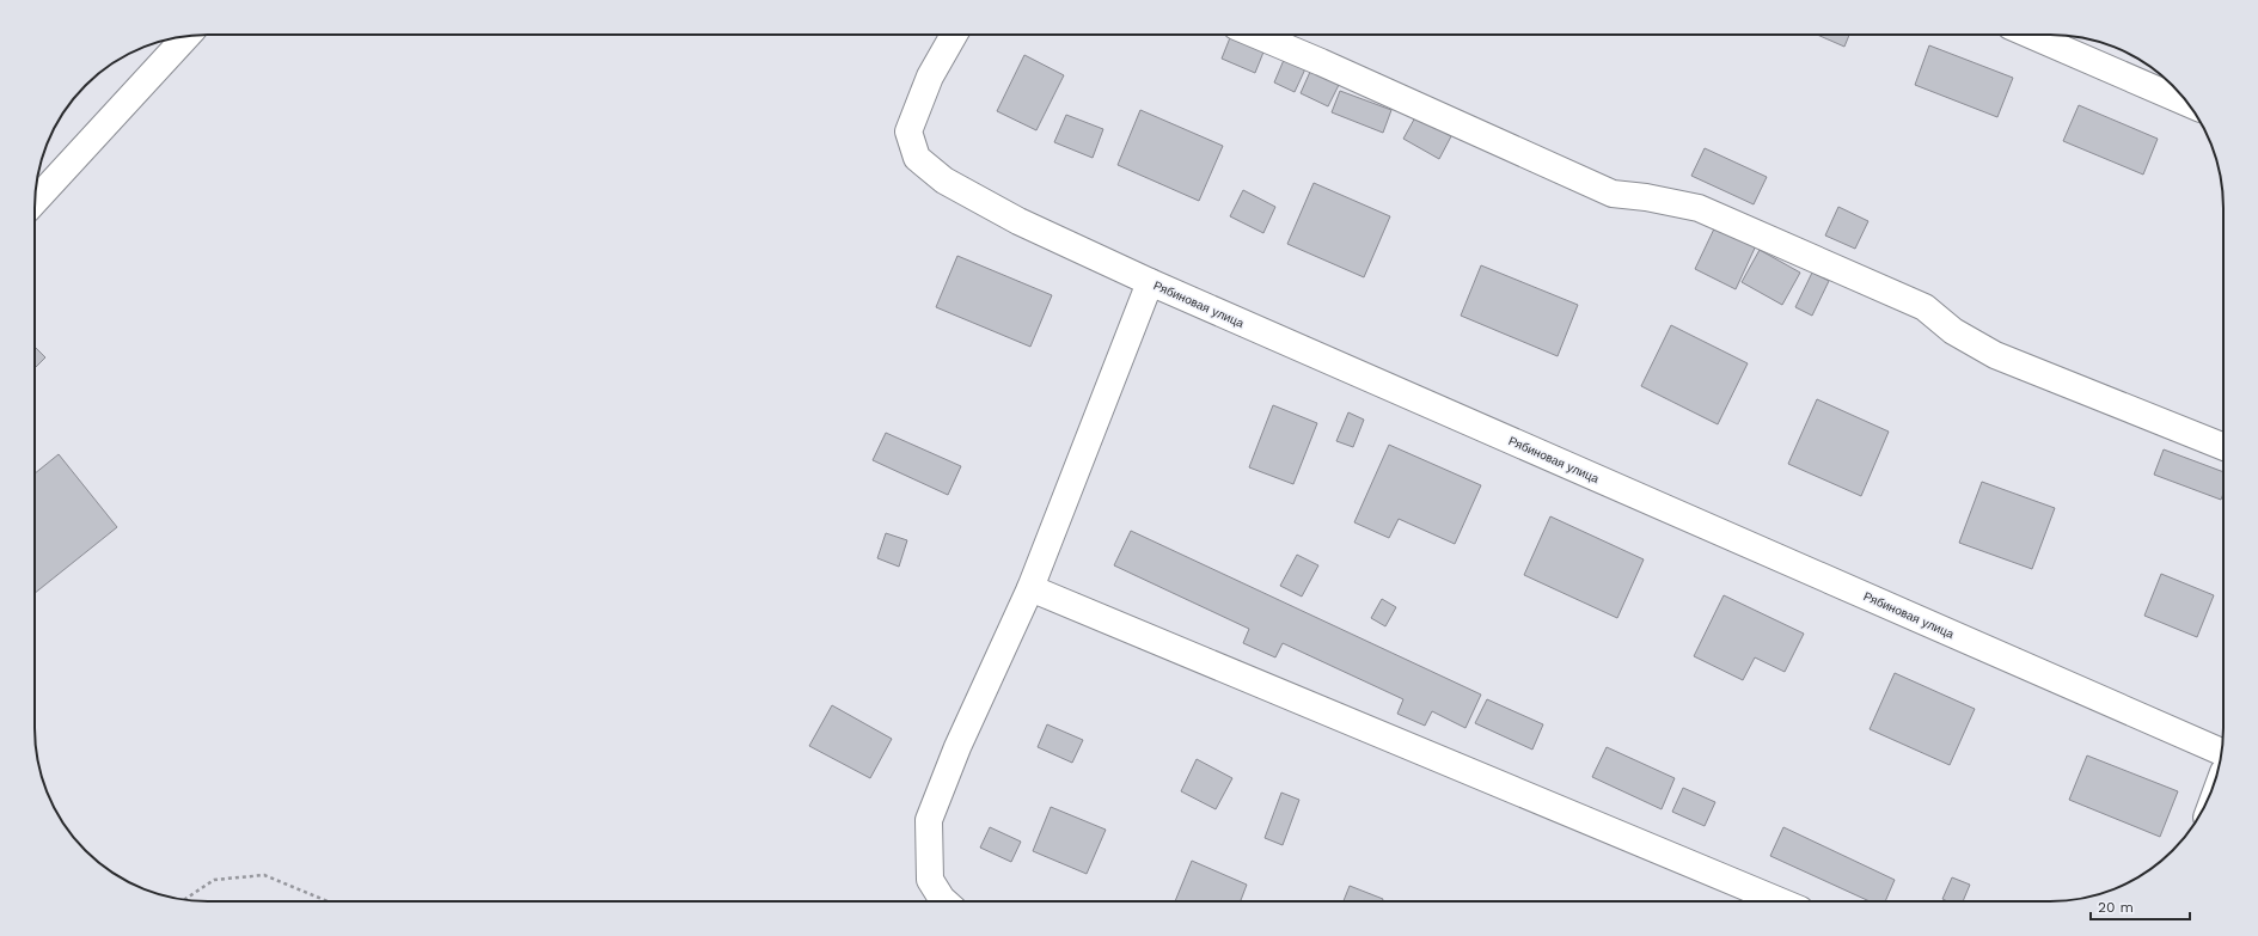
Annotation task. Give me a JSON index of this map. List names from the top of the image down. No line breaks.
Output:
{"streets":{"street":["Рябиновая улица"]},"scale_bar":"20 m"}
